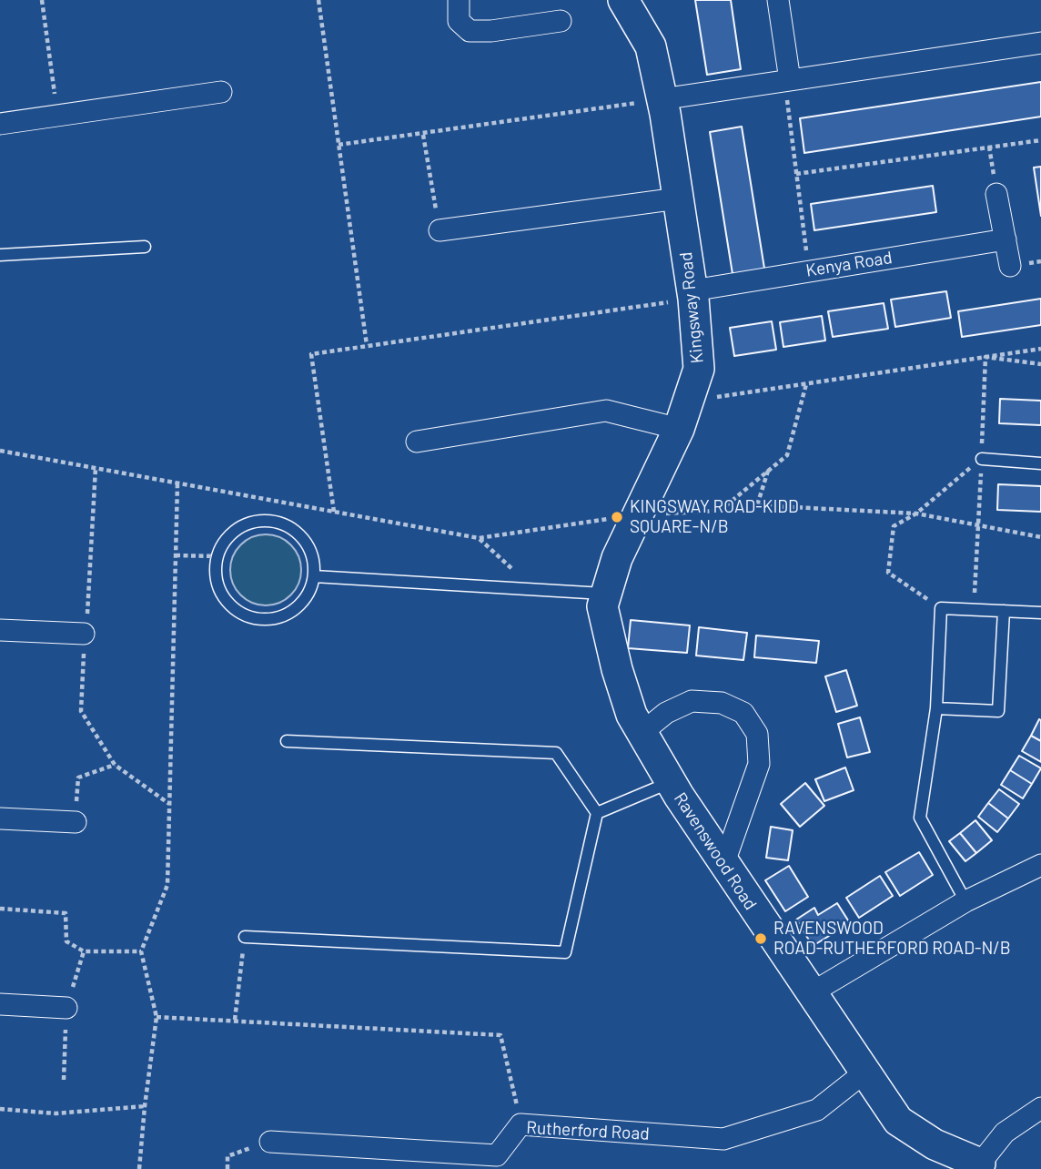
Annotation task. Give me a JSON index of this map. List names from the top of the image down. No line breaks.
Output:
{"streets":{"street":["Kenya Road","Kingsway Road","Ravenswood Road","Rutherford Road"]},"crossings":[["Kenya Road","Kingsway Road"],["Kingsway Road","Ravenswood Road"],["Ravenswood Road","Rutherford Road"]],"places":["KINGSWAY ROAD-KIDD SQUARE-N/B","RAVENSWOOD ROAD-RUTHERFORD ROAD-N/B"]}
